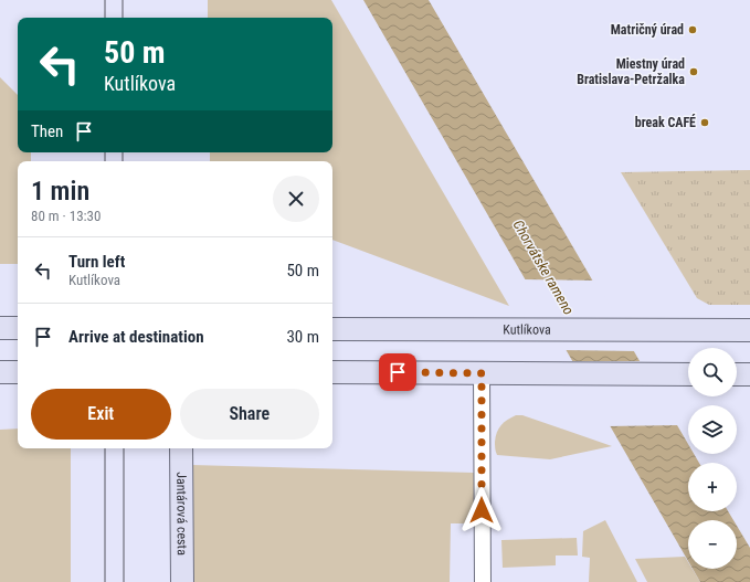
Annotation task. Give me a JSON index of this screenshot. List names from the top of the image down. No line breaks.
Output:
{"streets":{"main road":["Kutlíkova","Jantárová cesta"]},"water":["Chorvátske rameno"],"places":["Matričný úrad","Miestny úrad Bratislava-Petržalka","break CAFÉ"],"page":{"turn":["50 m","Kutlíkova"],"then":"Then","heading":["1 min","80 m · 13:30"],"list":[{"name":"Turn left","note":"Kutlíkova","value":"50 m"},{"name":"Arrive at destination","value":"30 m"}],"map_buttons":["+","−"],"buttons":["Exit","Share"]}}
